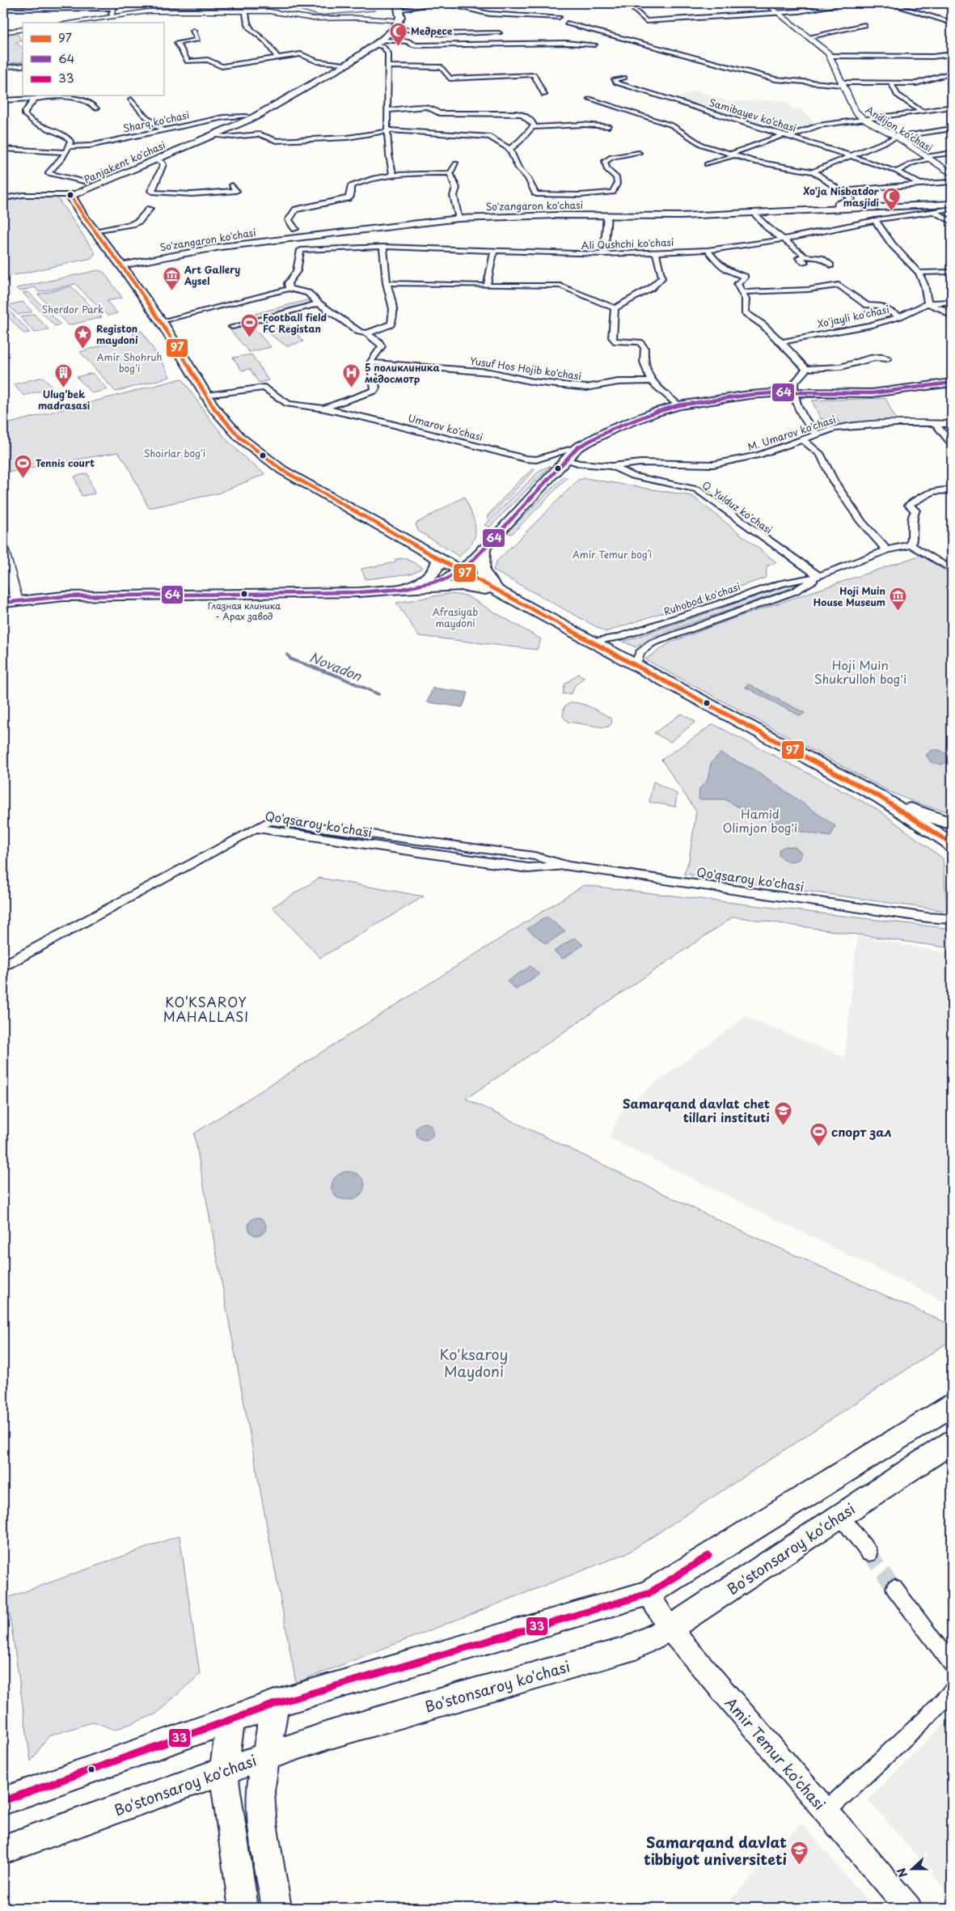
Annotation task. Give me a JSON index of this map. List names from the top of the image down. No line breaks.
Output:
{"streets":{"main road":["Panjakent ko'chasi","So'zangaron ko'chasi","Bo'stonsaroy ko'chasi","Amir Temur ko'chasi"],"street":["Samibayev ko'chasi","Sharq ko'chasi","Andijon ko'chasi","Ali Qushchi ko'chasi","Xo'jayli ko'chasi","Yusuf Hos Hojib ko'chasi","Umarov ko'chasi","M. Umarov ko'chasi","Q. Yulduz ko'chasi","Ruhobod ko'chasi","Qo'qsaroy ko'chasi"]},"crossings":[["Sharq ko'chasi","Panjakent ko'chasi"],["M. Umarov ko'chasi","Q. Yulduz ko'chasi"],["Q. Yulduz ko'chasi","Ruhobod ko'chasi"],["Bo'stonsaroy ko'chasi","Amir Temur ko'chasi"]],"districts":["KO‘KSAROY MAHALLASI"],"water":["Novadon"],"parks":["Sherdor Park","Amir Shohruh bog'i","Shoirlar bog'i","Amir Temur bog‘i","Afrasiyab maydoni","Hoji Muin Shukrulloh bog'i","Hamid Olimjon bog'i","Ko'ksaroy Maydoni"],"places":{"mosque":["Медресе","Xo'ja Nisbatdor masjidi"],"museum":["Art Gallery Aysel","Hoji Muin House Museum"],"sports":["Football field FC Registan","Tennis court","спорт зал"],"place":["Registon maydoni"],"building":["Ulug'bek mаdrаsasi"],"hospital":["5 поликлиника медосмотр"],"other":["Глазная клиника - Арах завод"],"school or university":["Samarqand davlat chet tillari instituti","Samarqand davlat tibbiyot universiteti"]},"lines":["transit line 97","transit line 64","transit line 33"],"legend":["97","64","33"],"north":"left"}
